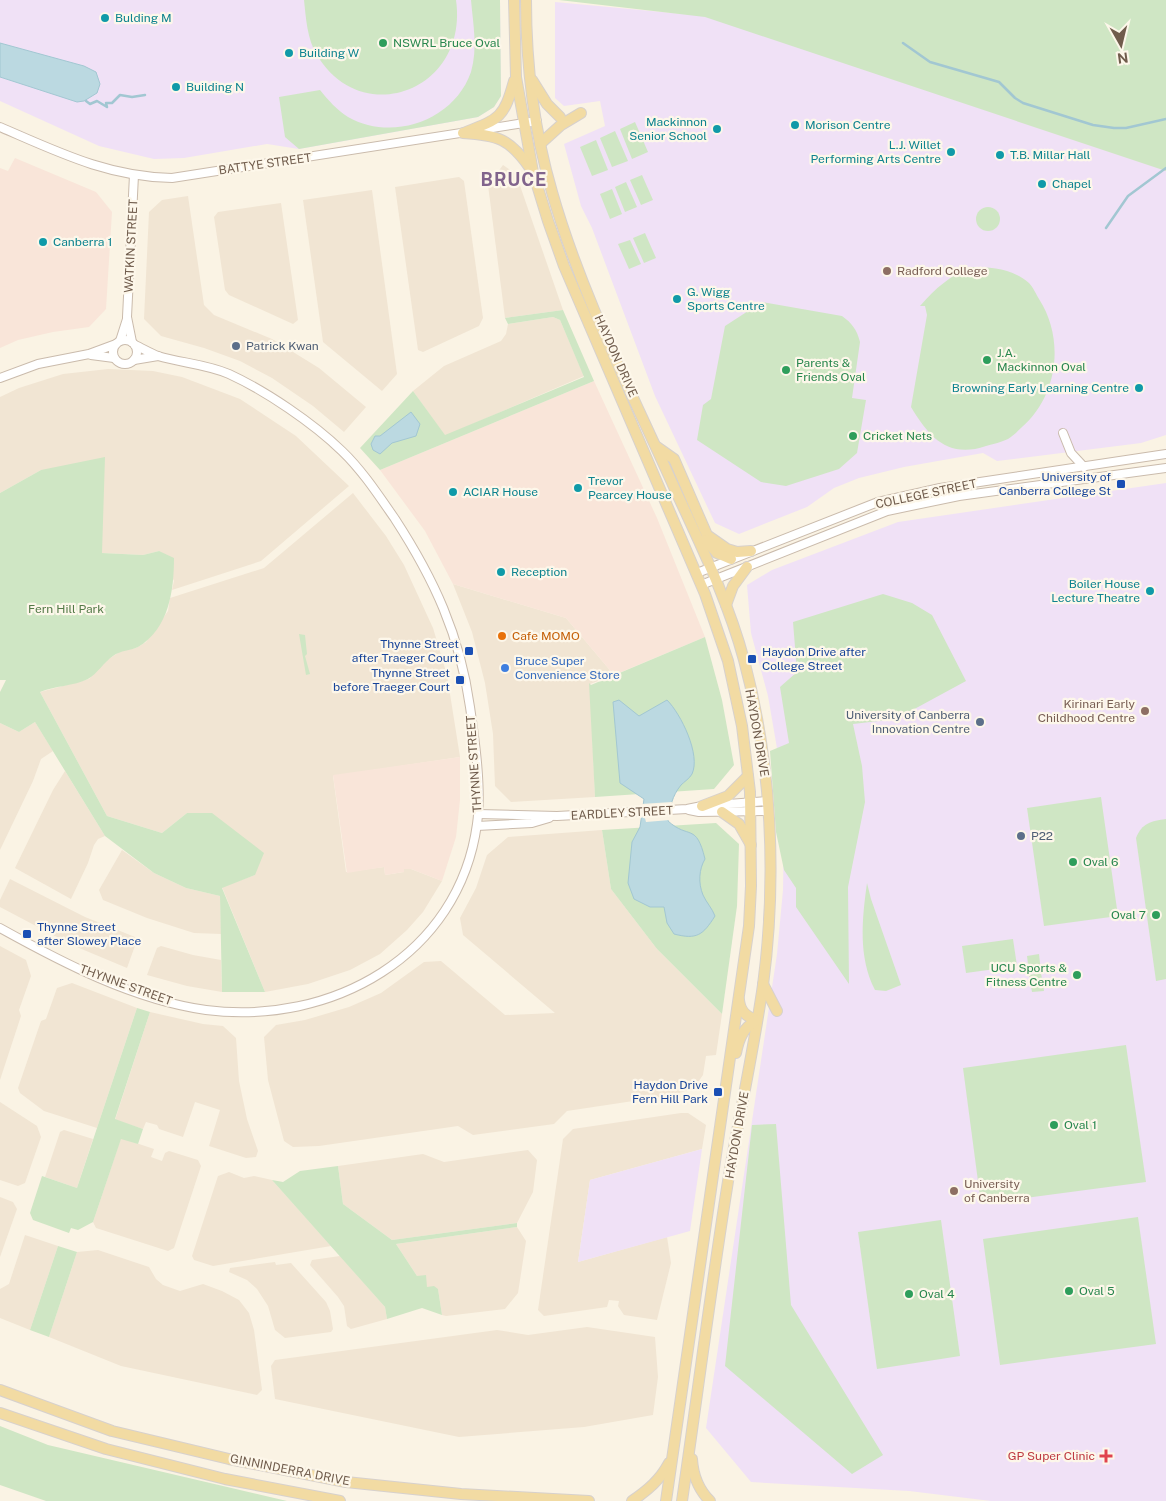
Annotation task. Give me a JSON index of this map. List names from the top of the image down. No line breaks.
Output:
{"streets":{"main road":["HAYDON DRIVE","GINNINDERRA DRIVE"],"street":["BATTYE STREET","WATKIN STREET","COLLEGE STREET","THYNNE STREET","EARDLEY STREET"]},"crossings":[["BATTYE STREET","WATKIN STREET"],["BATTYE STREET","HAYDON DRIVE"],["WATKIN STREET","THYNNE STREET"],["HAYDON DRIVE","COLLEGE STREET"],["HAYDON DRIVE","EARDLEY STREET"],["THYNNE STREET","EARDLEY STREET"]],"districts":["BRUCE"],"parks":["Fern Hill Park"],"places":{"other":["Bulding M","NSWRL Bruce Oval","Building W","Building N","Morison Centre","Mackinnon Senior School","L.J. Willet Performing Arts Centre","T.B. Millar Hall","Chapel","Canberra 1","Radford College","G. Wigg Sports Centre","Patrick Kwan","J.A. Mackinnon Oval","Parents & Friends Oval","Browning Early Learning Centre","Cricket Nets","Trevor Pearcey House","ACIAR House","Reception","Boiler House Lecture Theatre","Cafe MOMO","Bruce Super Convenience Store","Kirinari Early Childhood Centre","University of Canberra Innovation Centre","P22","Oval 6","Oval 7","UCU Sports & Fitness Centre","Oval 1","University of Canberra","Oval 5","Oval 4"],"transit":["University of Canberra College St","Thynne Street after Traeger Court","Haydon Drive after College Street","Thynne Street before Traeger Court","Thynne Street after Slowey Place","Haydon Drive Fern Hill Park"],"health":["GP Super Clinic"]},"north":"bottom"}
